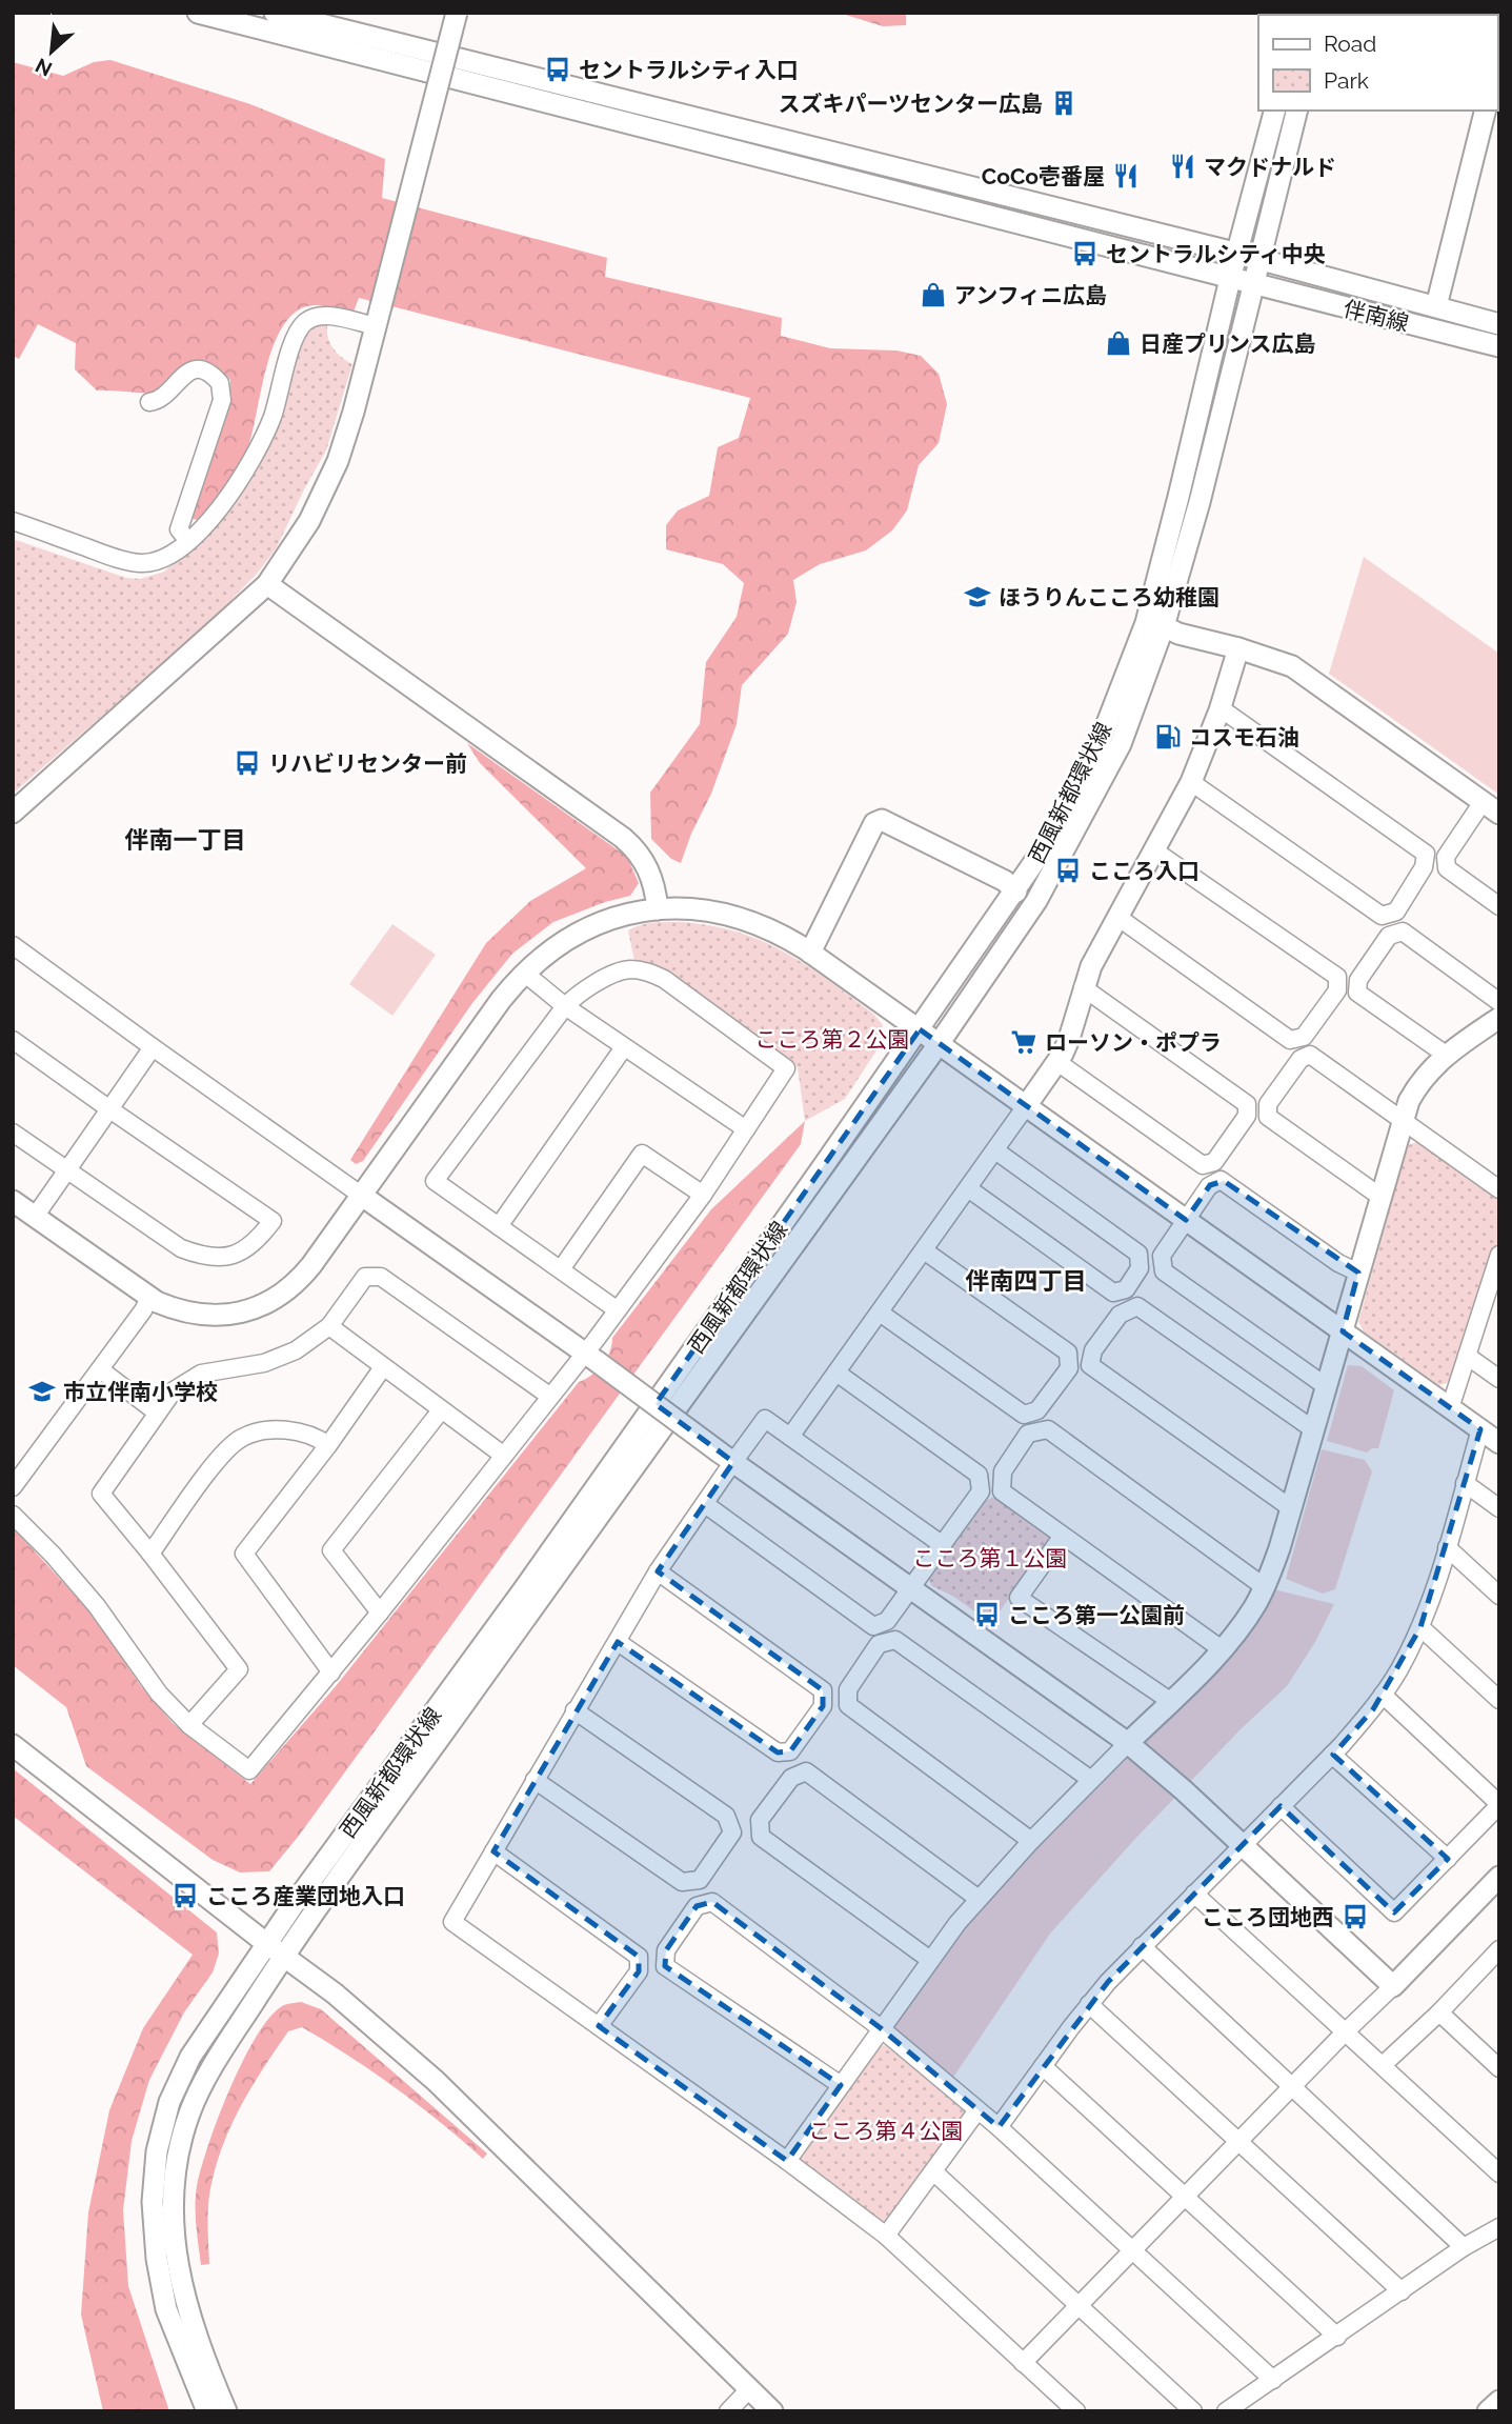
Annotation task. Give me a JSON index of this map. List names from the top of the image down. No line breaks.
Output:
{"streets":{"street":["伴南線","西風新都環状線"]},"crossings":[["伴南線","西風新都環状線"]],"districts":["伴南一丁目","伴南四丁目"],"parks":["こころ第２公園","こころ第１公園","こころ第４公園"],"places":{"bus stop":["セントラルシティ入口","セントラルシティ中央","リハビリセンター前","こころ入口","こころ第一公園前","こころ産業団地入口","こころ団地西"],"building":["スズキパーツセンター広島"],"restaurant":["マクドナルド","CoCo壱番屋"],"shop":["アンフィニ広島","日産プリンス広島"],"school or university":["ほうりんこころ幼稚園","市立伴南小学校"],"fuel station":["コスモ石油"],"supermarket":["ローソン・ポプラ"]},"legend":["Road","Park"],"north":"bottom left"}
